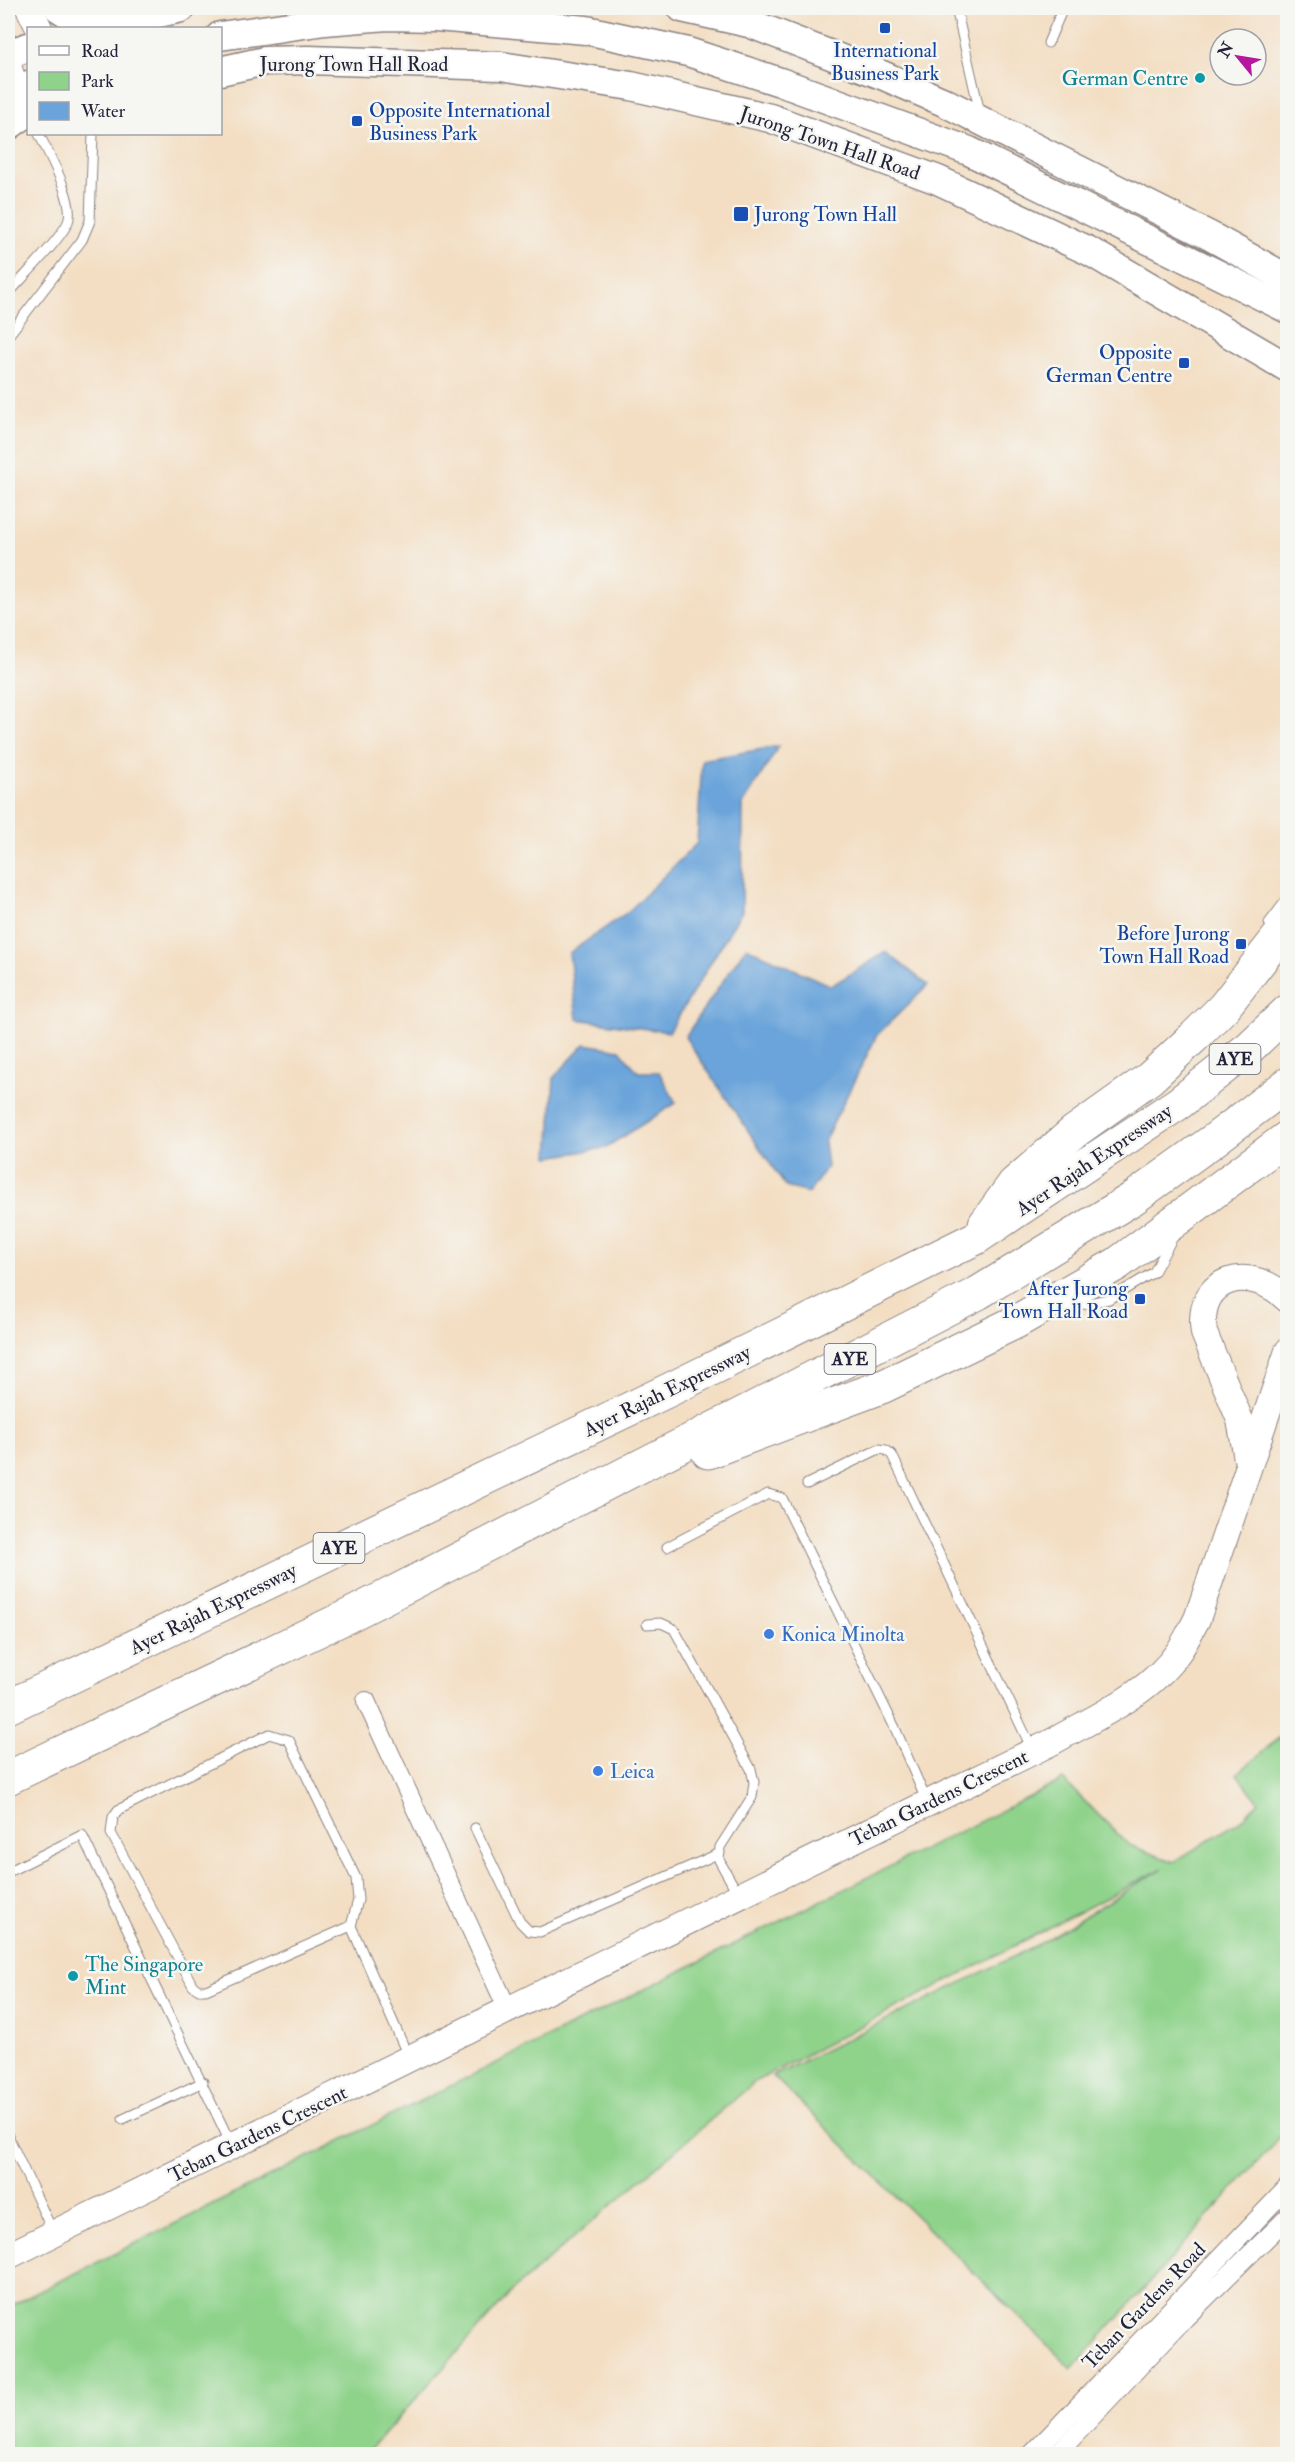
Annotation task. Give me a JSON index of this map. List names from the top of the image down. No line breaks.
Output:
{"streets":{"highway":["AYE","Ayer Rajah Expressway"],"main road":["Jurong Town Hall Road"],"street":["Teban Gardens Crescent","Teban Gardens Road"]},"places":{"transit":["International Business Park","Opposite International Business Park","Jurong Town Hall","Opposite German Centre","Before Jurong Town Hall Road","After Jurong Town Hall Road"],"other":["German Centre","Konica Minolta","Leica","The Singapore Mint"]},"legend":["Road","Park","Water"],"north":"top left"}
